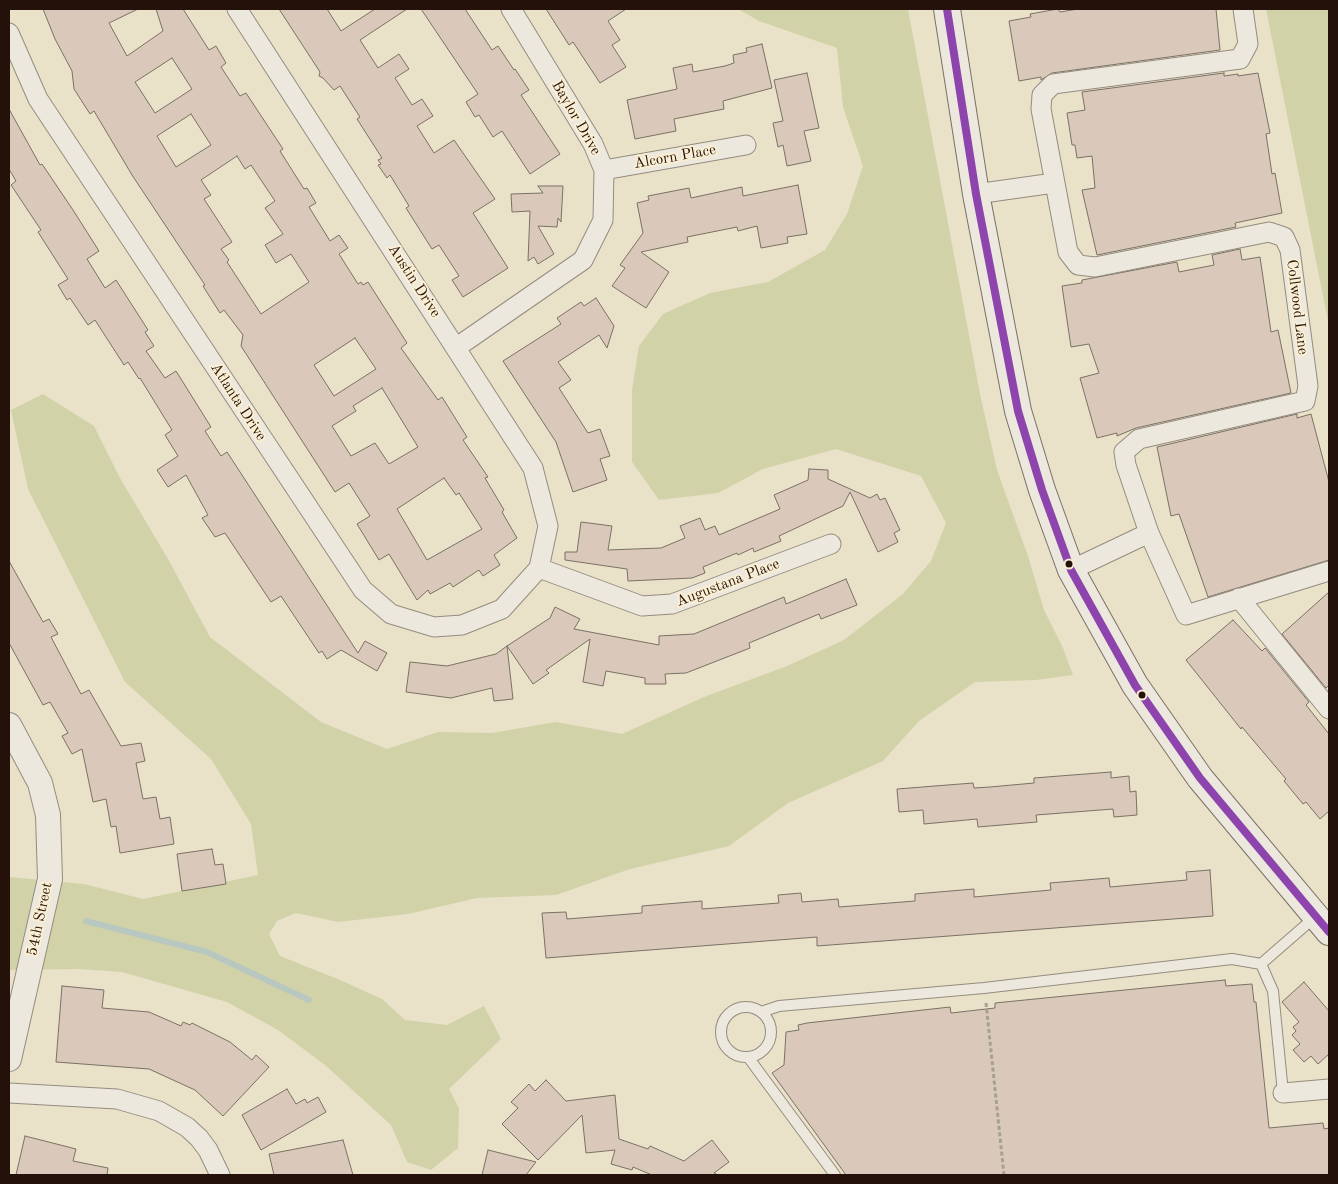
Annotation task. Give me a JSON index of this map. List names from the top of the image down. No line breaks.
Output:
{"streets":{"street":["Baylor Drive","Alcorn Place","Austin Drive","Collwood Lane","Atlanta Drive","Augustana Place","54th Street"]},"crossings":[["Baylor Drive","Alcorn Place"],["Baylor Drive","Austin Drive"],["Austin Drive","Atlanta Drive"],["Austin Drive","Augustana Place"],["Atlanta Drive","Augustana Place"]]}
